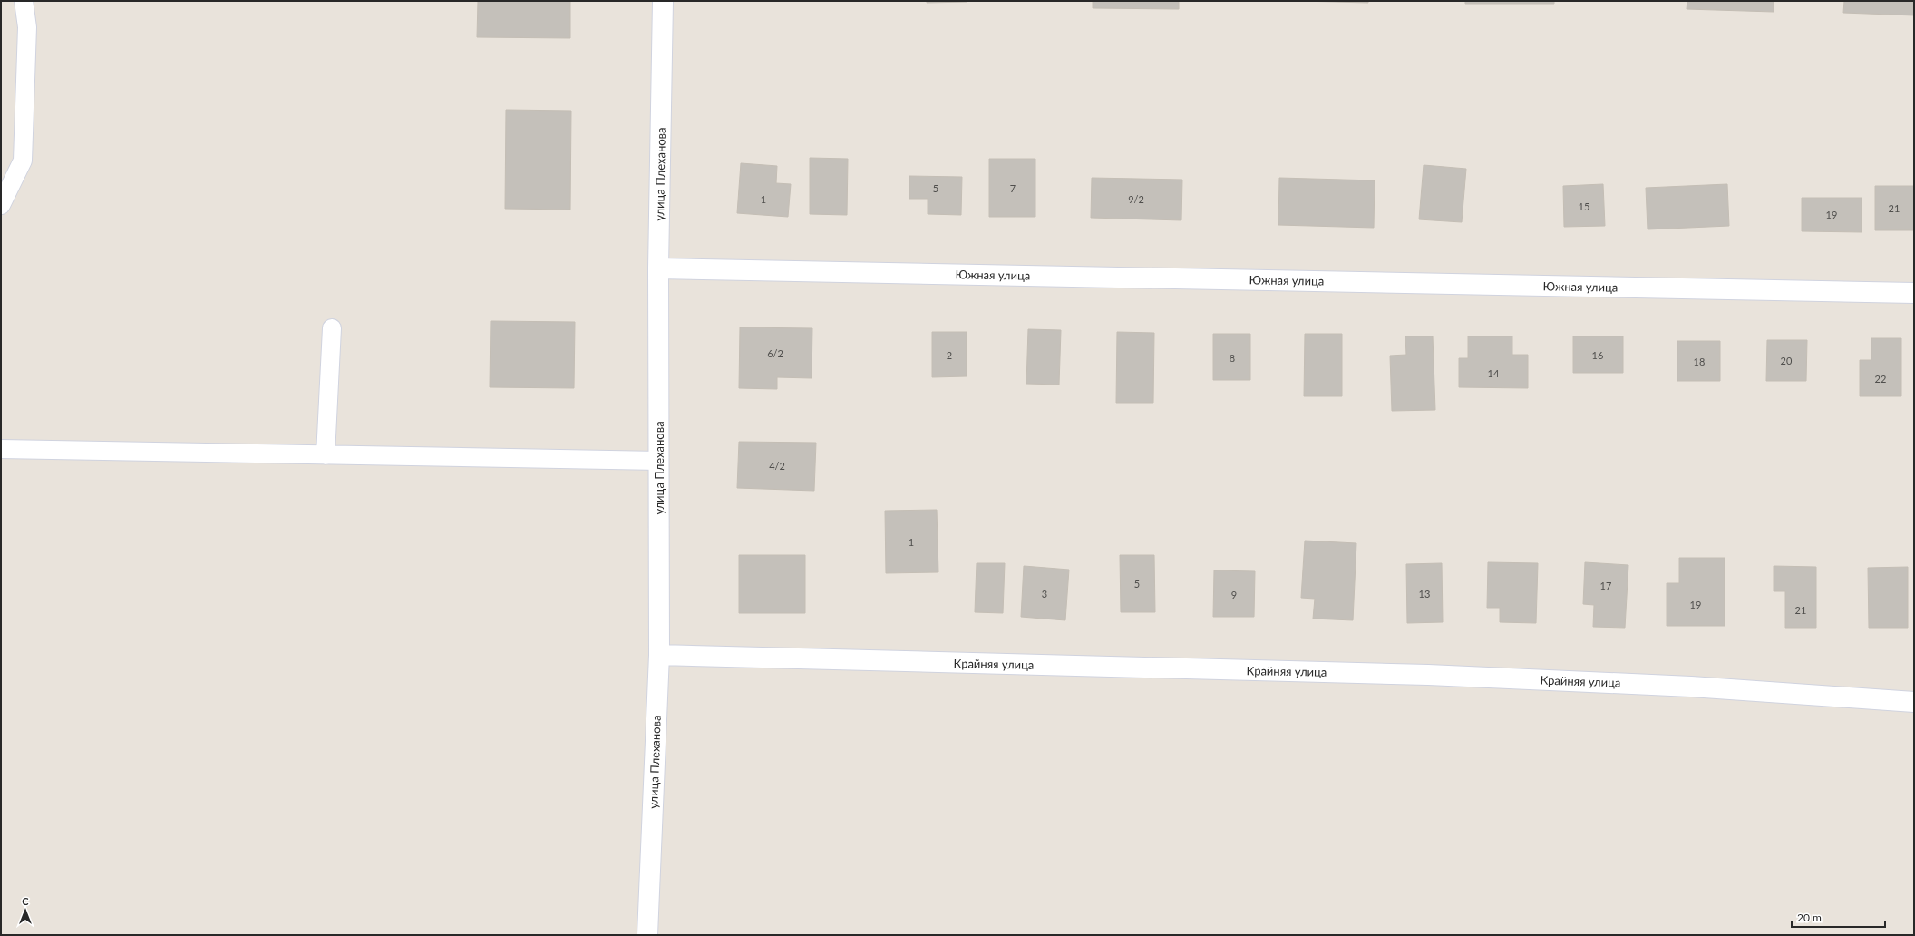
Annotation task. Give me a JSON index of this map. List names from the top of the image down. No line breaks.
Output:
{"streets":{"street":["улица Плеханова","Южная улица","Крайняя улица"]},"crossings":[["улица Плеханова","Южная улица"],["улица Плеханова","Крайняя улица"]],"house_numbers":["5","7","1","9/2","15","21","19","6/2","2","16","8","20","18","14","22","4/2","1","5","17","3","13","9","19","21"],"scale_bar":"20 m","north":"top"}
